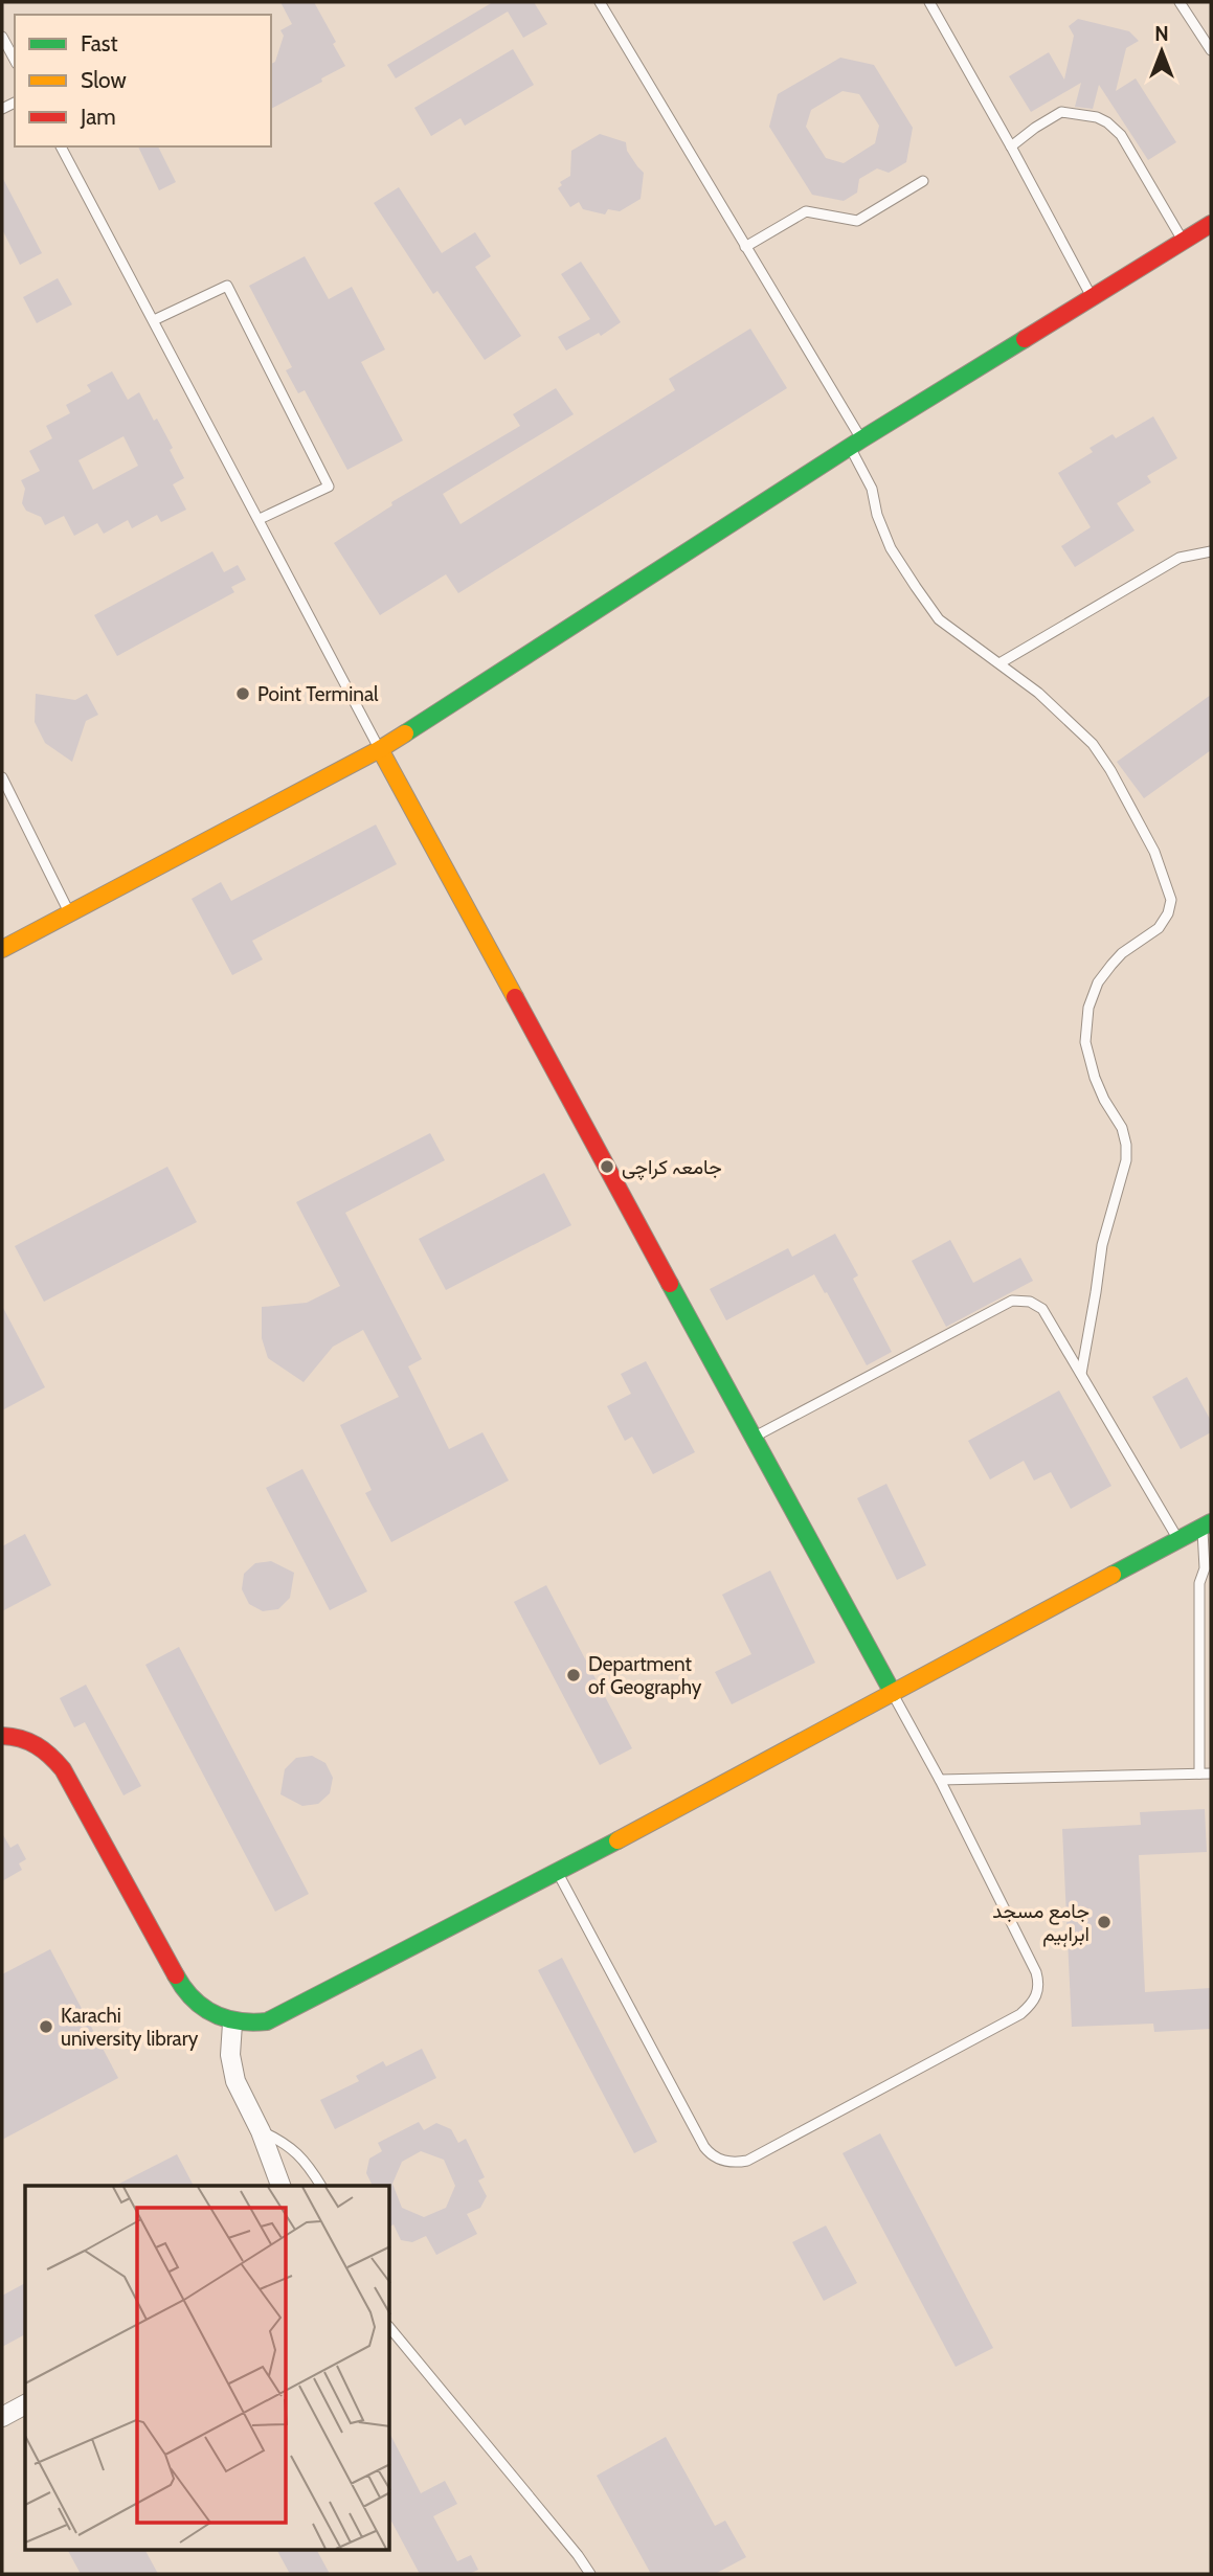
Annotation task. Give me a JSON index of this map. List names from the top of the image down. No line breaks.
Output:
{"places":["Point Terminal","جامعہ کراچی","Department of Geography","جامع مسجد ابراہیم","Karachi university library"],"legend":["Fast","Slow","Jam"],"north":"top"}
